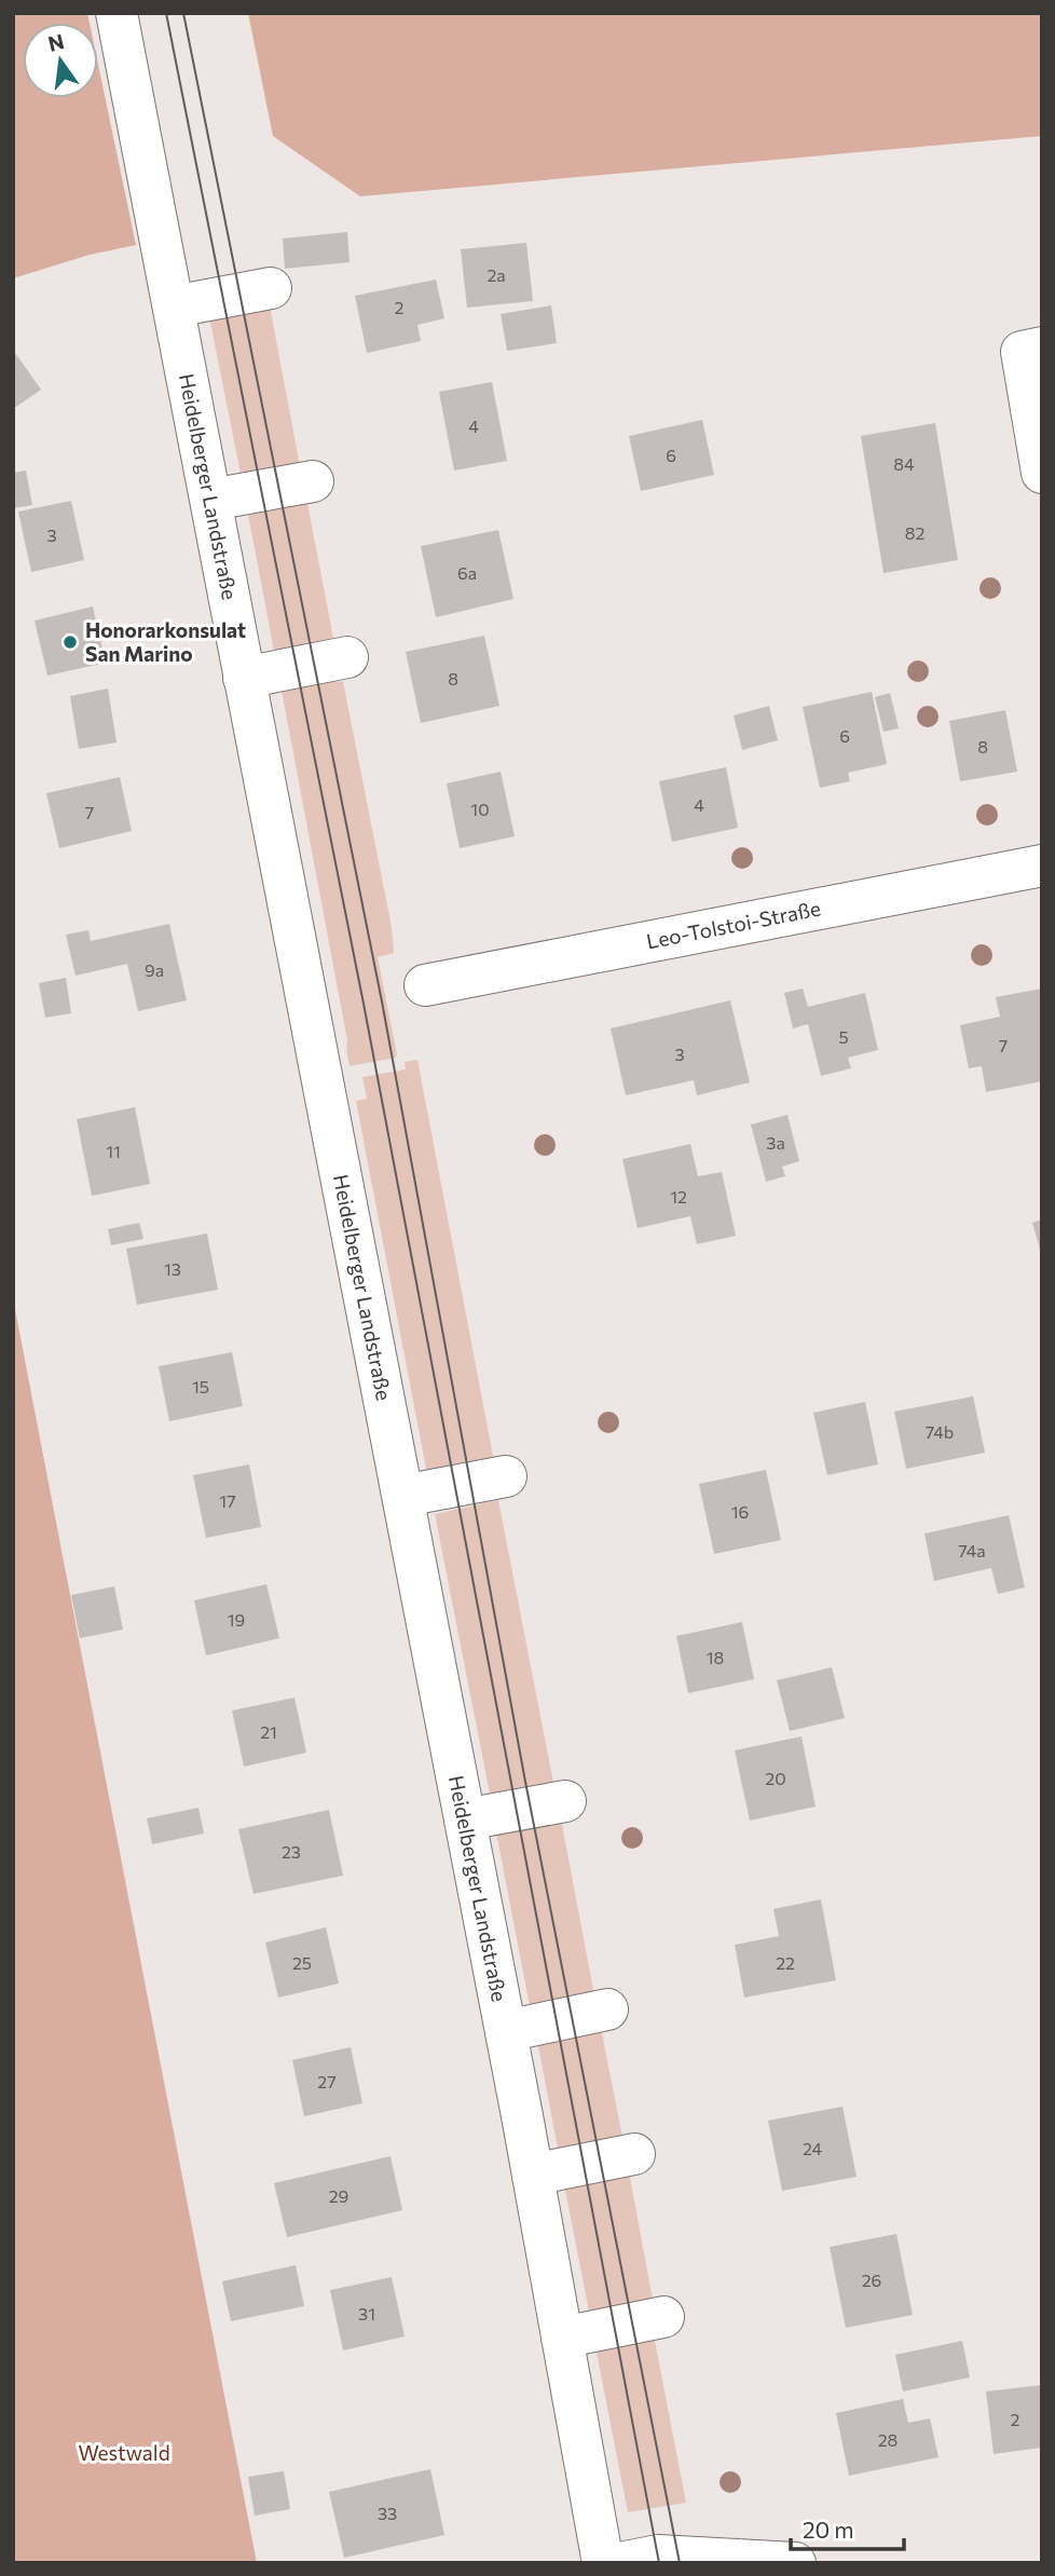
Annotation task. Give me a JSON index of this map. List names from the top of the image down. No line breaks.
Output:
{"streets":{"street":["Heidelberger Landstraße","Leo-Tolstoi-Straße"]},"parks":["Westwald"],"places":["Honorarkonsulat San Marino"],"house_numbers":["2a","2","4","6","84","82","3","6a","8","6","8","4","10","7","9a","5","7","3","3a","11","12","13","15","74b","17","16","74a","19","18","21","20","23","25","22","27","24","29","26","31","2","28","33"],"scale_bar":"20 m","north":"top"}
